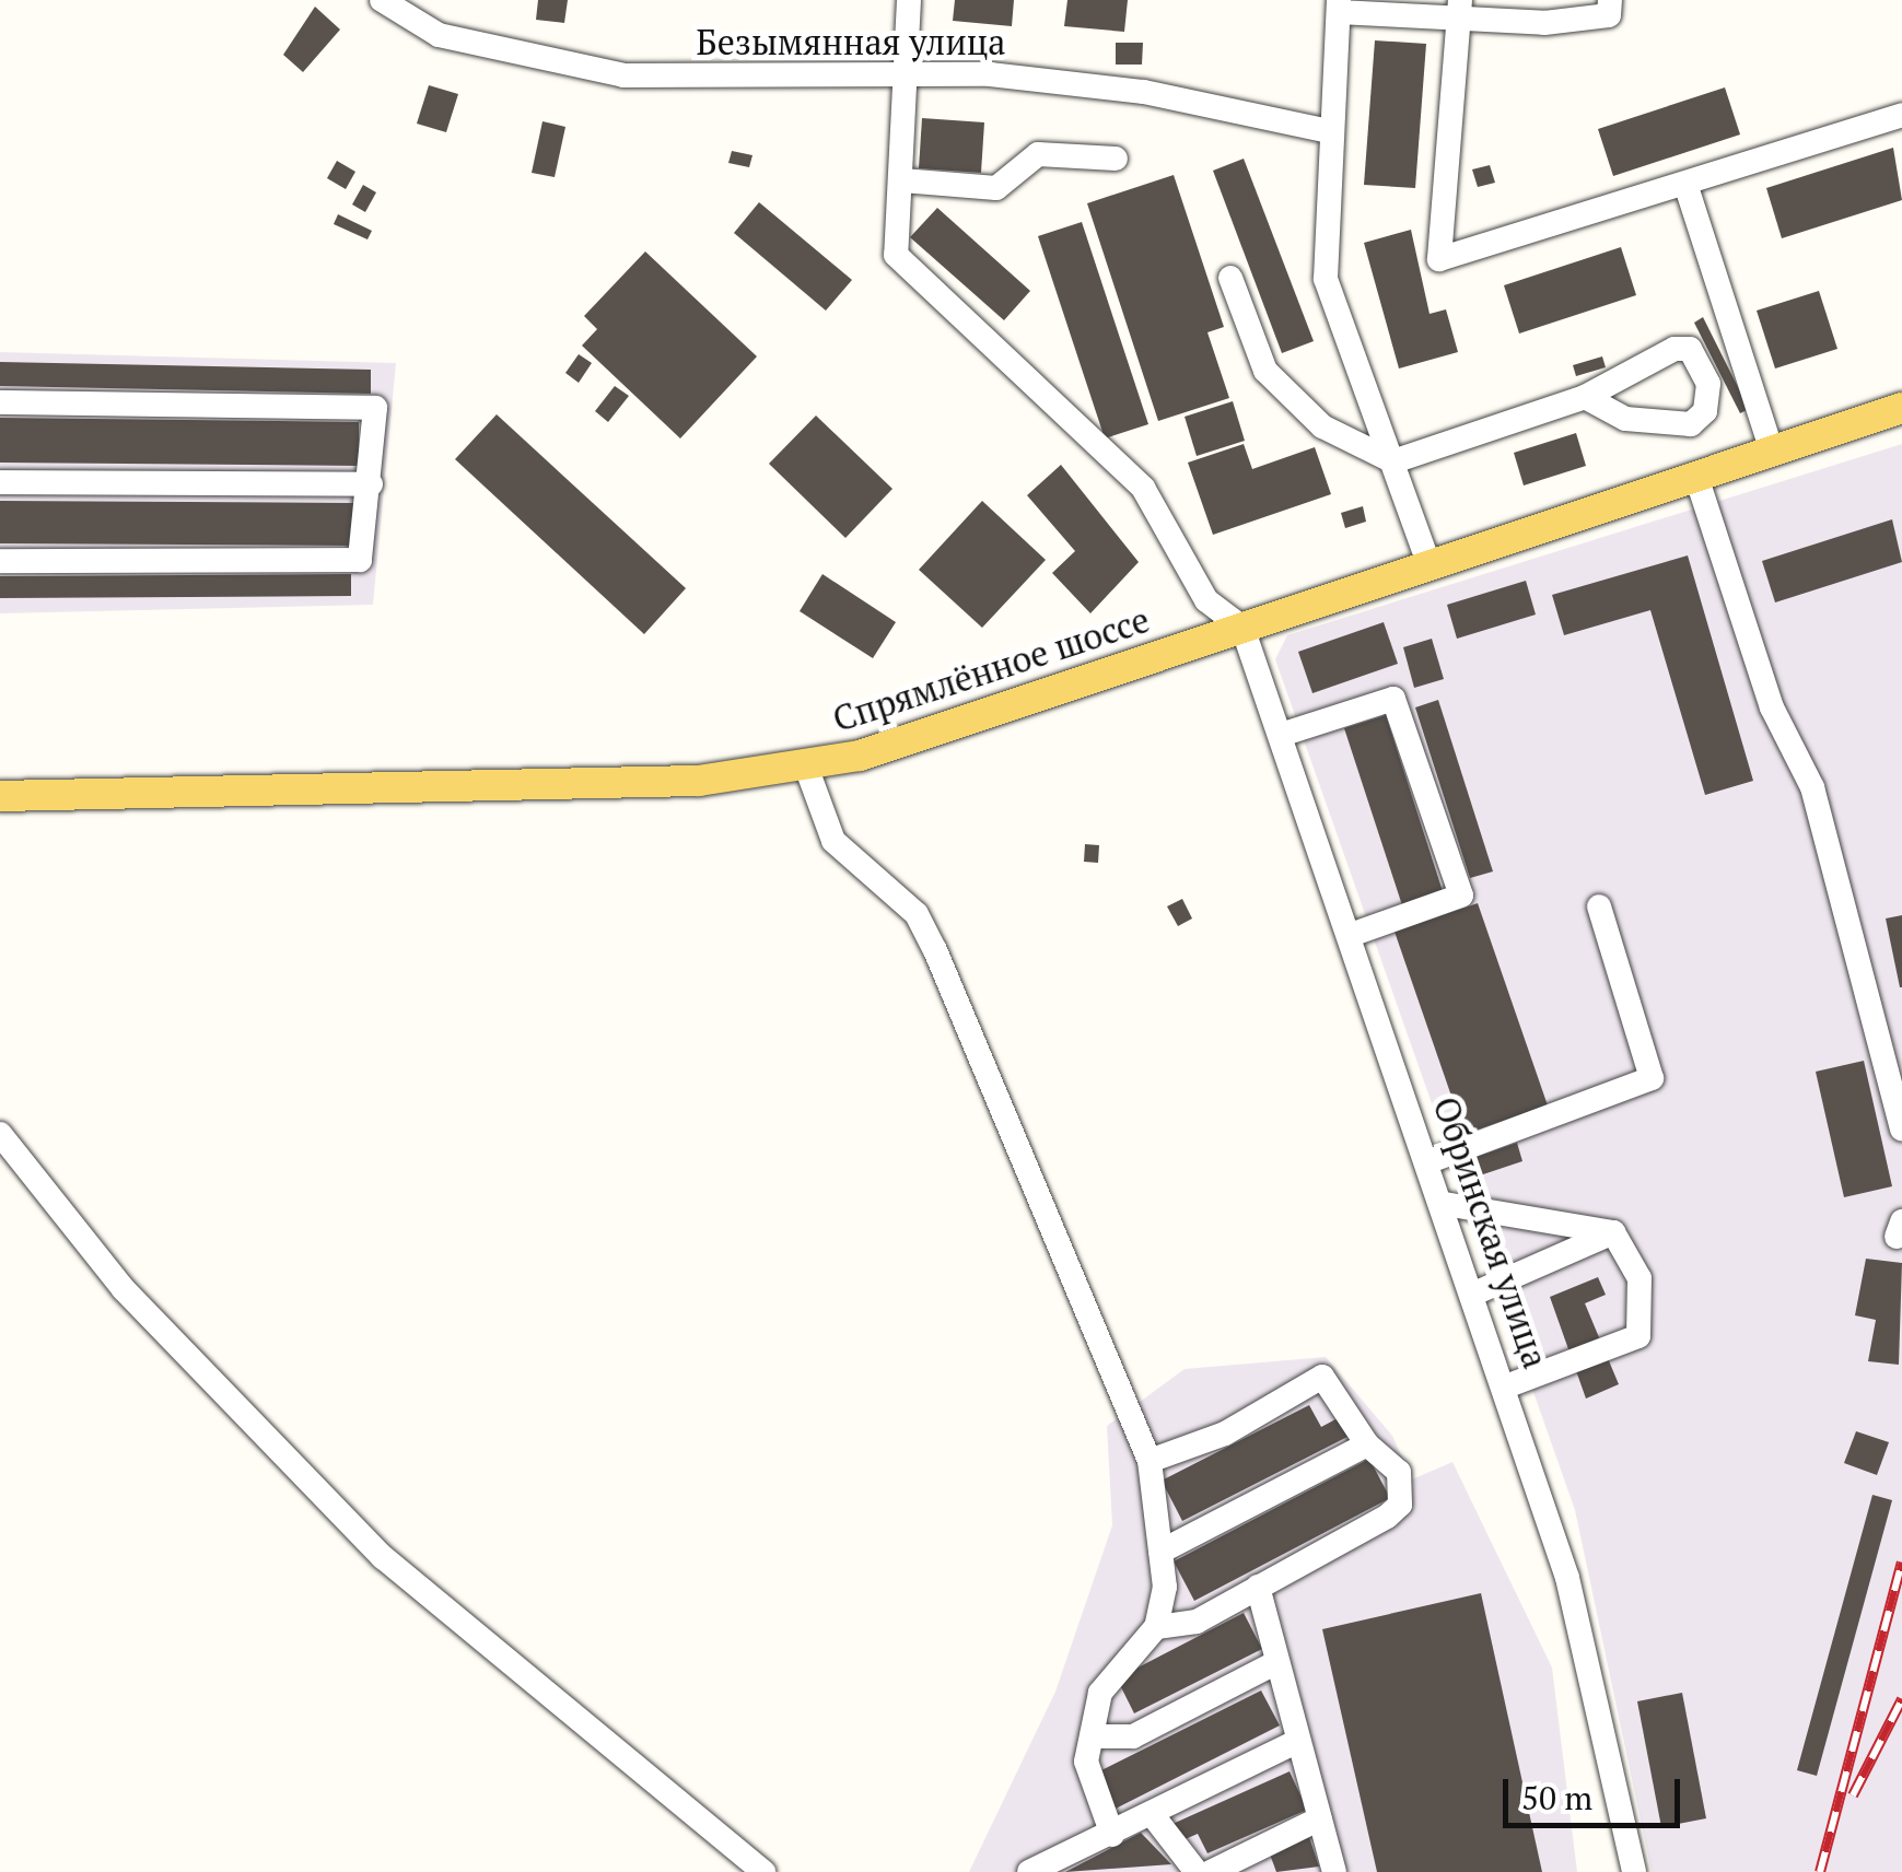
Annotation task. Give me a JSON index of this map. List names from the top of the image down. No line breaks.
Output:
{"streets":{"main road":["Спрямлённое шоссе"],"street":["Безымянная улица","Обринская улица"]},"crossings":[["Спрямлённое шоссе","Обринская улица"]],"scale_bar":"50 m"}
